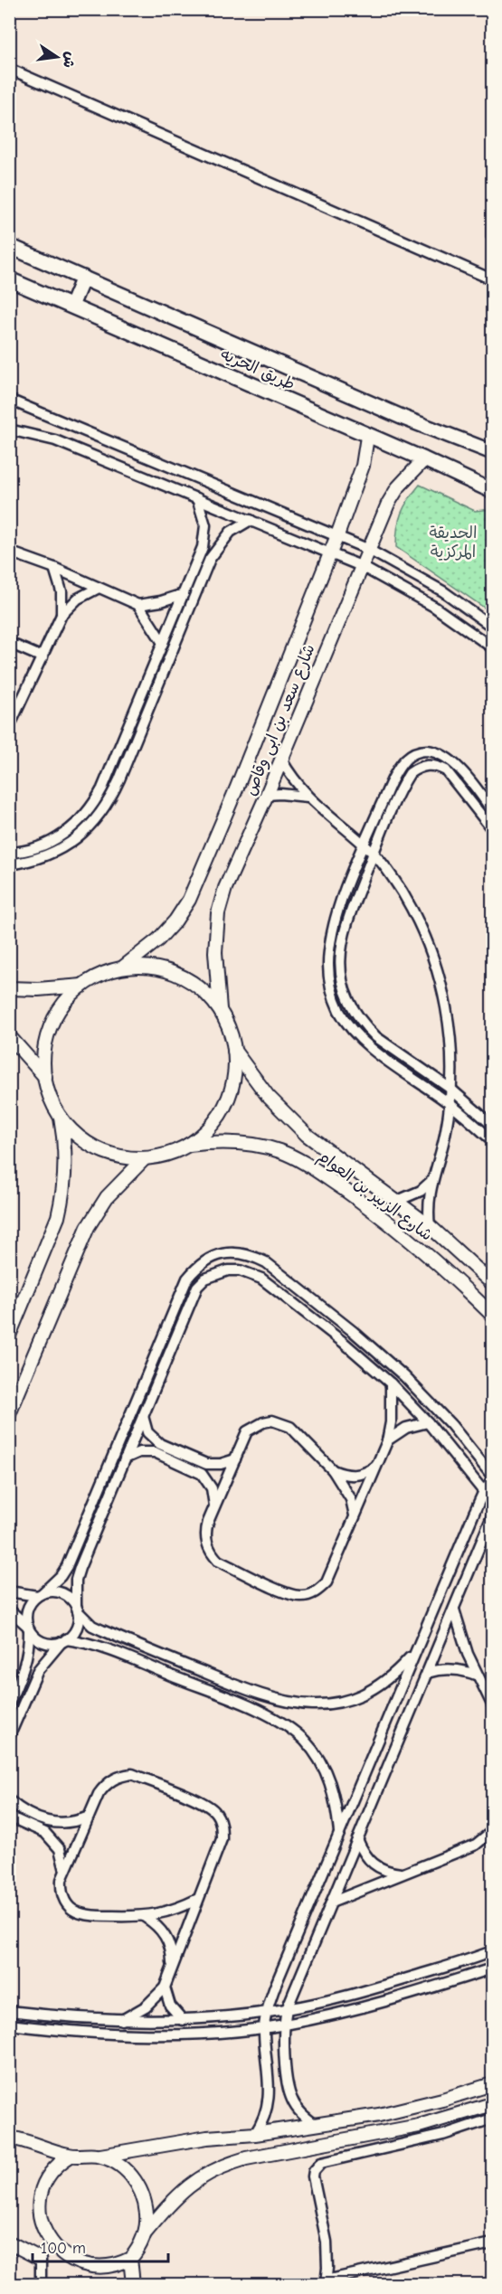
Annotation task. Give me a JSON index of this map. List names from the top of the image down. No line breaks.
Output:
{"streets":{"main road":["طريق الحريه"],"street":["شارع سعد بن ابى وقاص","شارع الزبير بن العوام"]},"crossings":[["طريق الحريه","شارع سعد بن ابى وقاص"],["شارع سعد بن ابى وقاص","شارع الزبير بن العوام"]],"parks":["الحديقة المركزية"],"scale_bar":"100 m","north":"right"}
